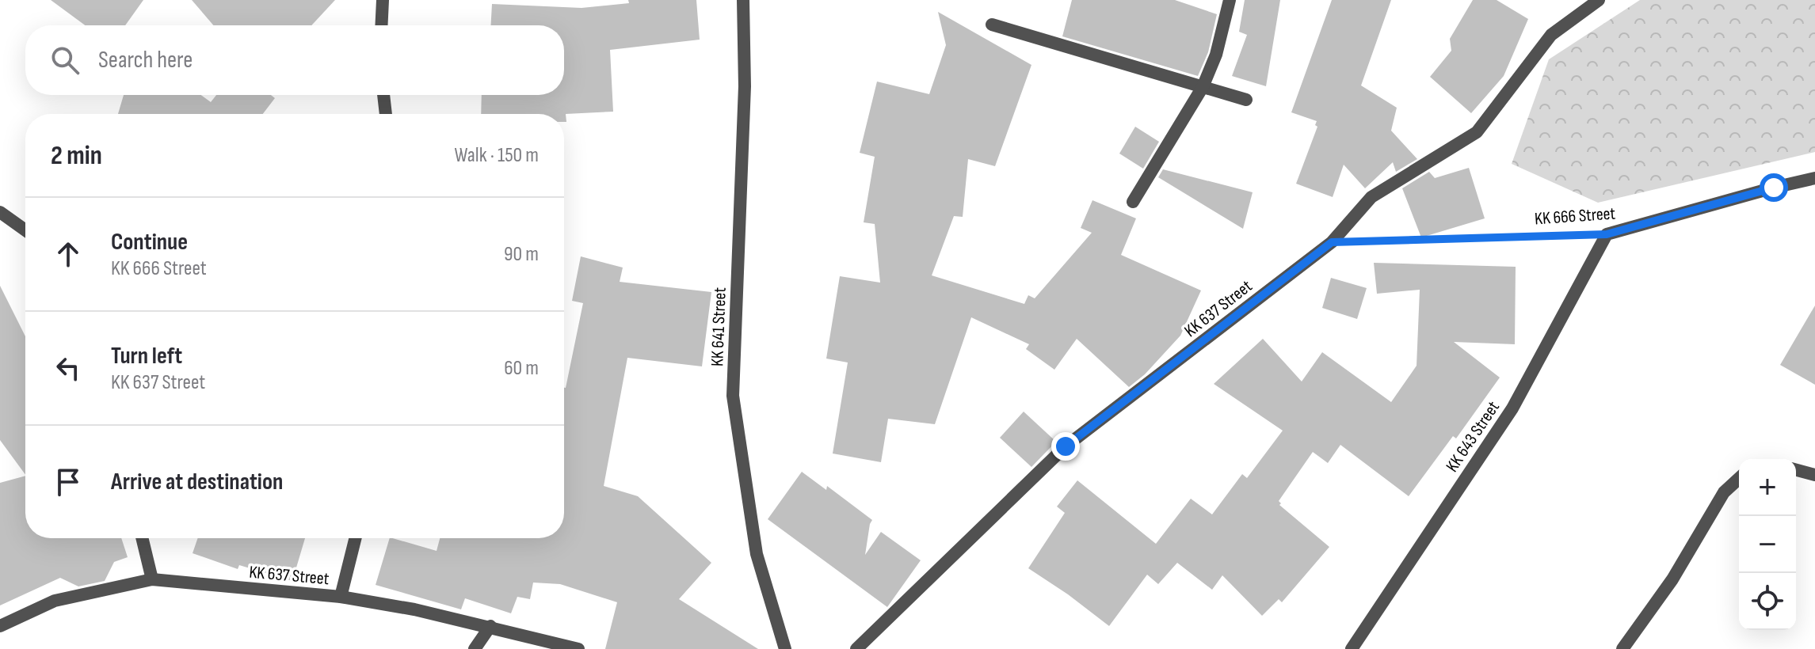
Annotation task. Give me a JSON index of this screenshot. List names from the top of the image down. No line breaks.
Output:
{"streets":{"street":["KK 666 Street","KK 637 Street","KK 641 Street","KK 643 Street"]},"crossings":[["KK 666 Street","KK 637 Street"],["KK 666 Street","KK 643 Street"]],"page":{"search":"Search here","heading":["2 min","Walk · 150 m"],"list":[["Continue","KK 666 Street","90 m"],["Turn left","KK 637 Street","60 m"],"Arrive at destination"],"map_buttons":["+","−"]}}
